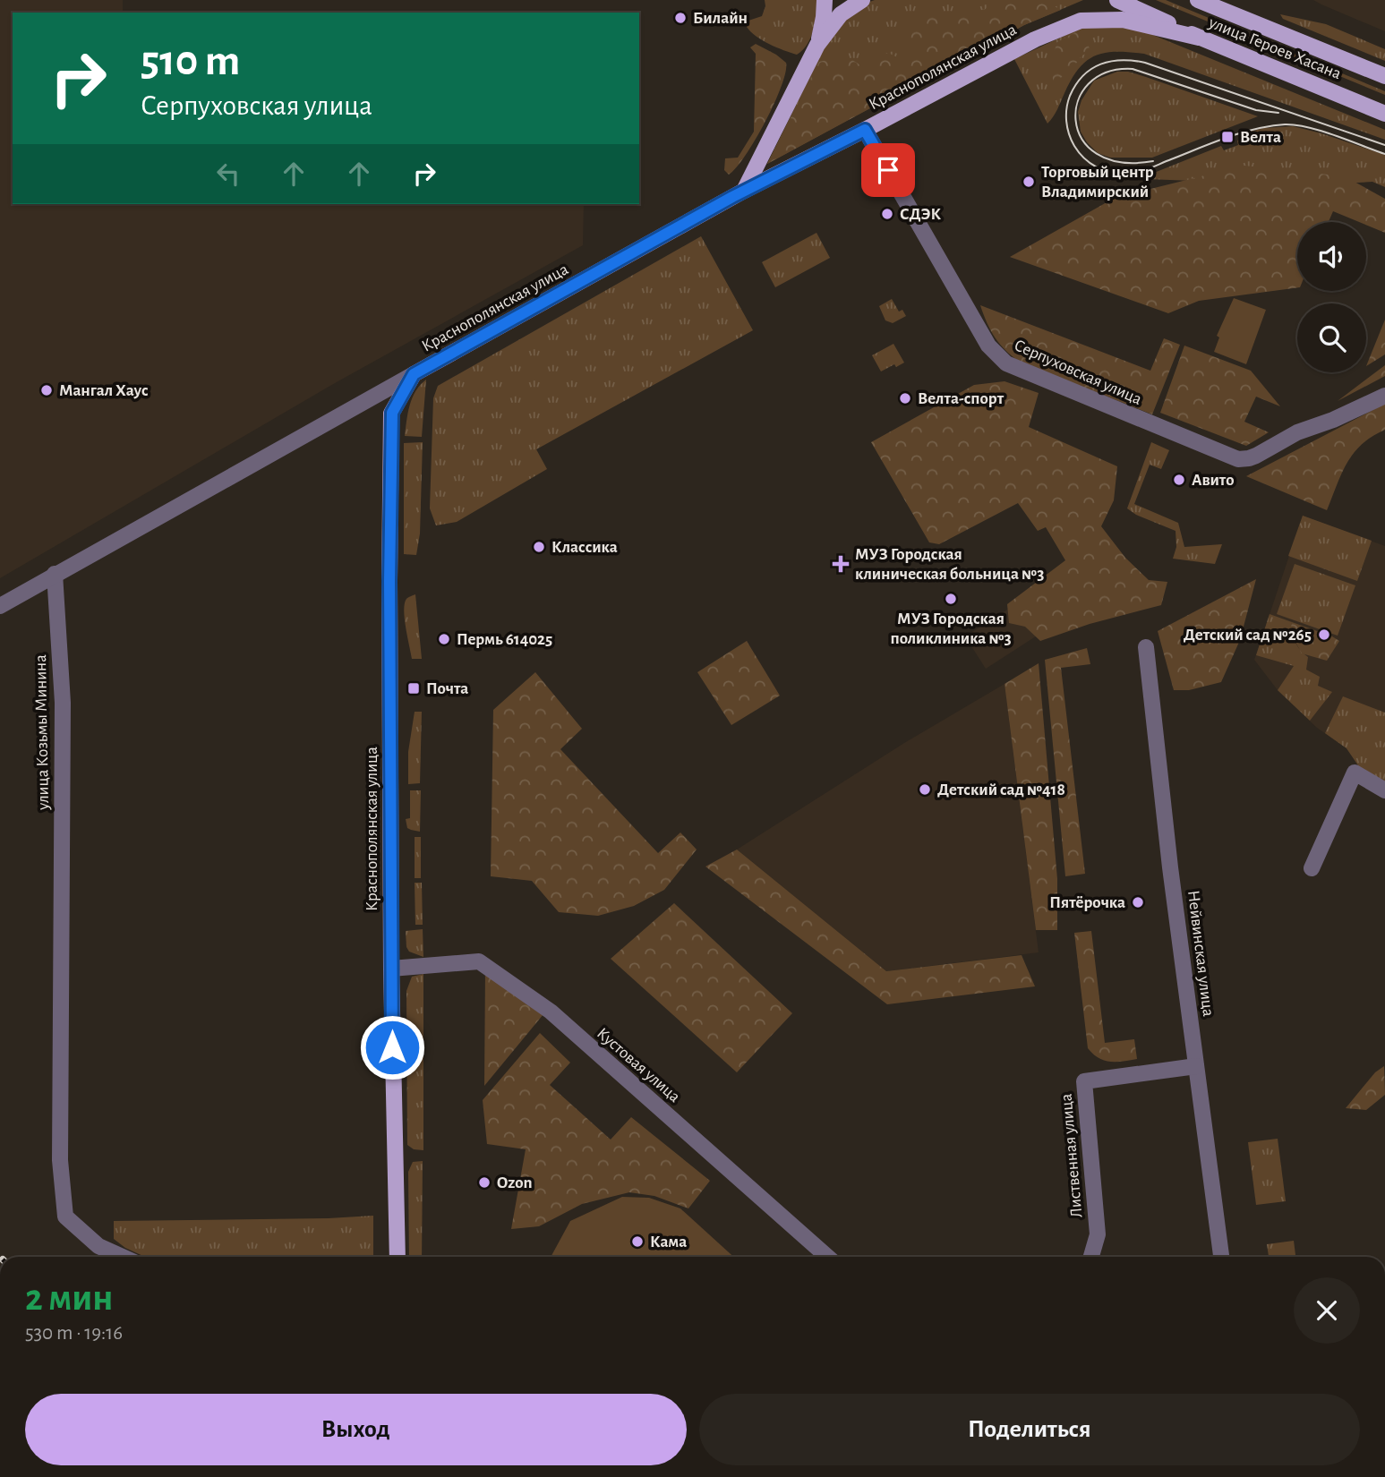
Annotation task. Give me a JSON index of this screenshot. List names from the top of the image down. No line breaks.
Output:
{"streets":{"main road":["улица Героев Хасана","Краснополянская улица"],"street":["Серпуховская улица","улица Козьмы Минина","Нейвинская улица","Кустовая улица","Лиственная улица"]},"crossings":[["улица Героев Хасана","Краснополянская улица"],["Краснополянская улица","Серпуховская улица"],["Краснополянская улица","Кустовая улица"],["Нейвинская улица","Лиственная улица"]],"places":{"other":["Билайн","Торговый центр Владимирский","СДЭК","Мангал Хаус","Велта-спорт","Авито","Классика","МУЗ Городская поликлиника №3","Детский сад №265","Пермь 614025","Детский сад №418","Пятёрочка","Ozon","Кама"],"transit":["Велта","Почта"],"health":["МУЗ Городская клиническая больница №3"]},"page":{"turn":["510 m","Серпуховская улица"],"heading":["2 мин","530 m · 19:16"],"buttons":["Выход","Поделиться"]}}
